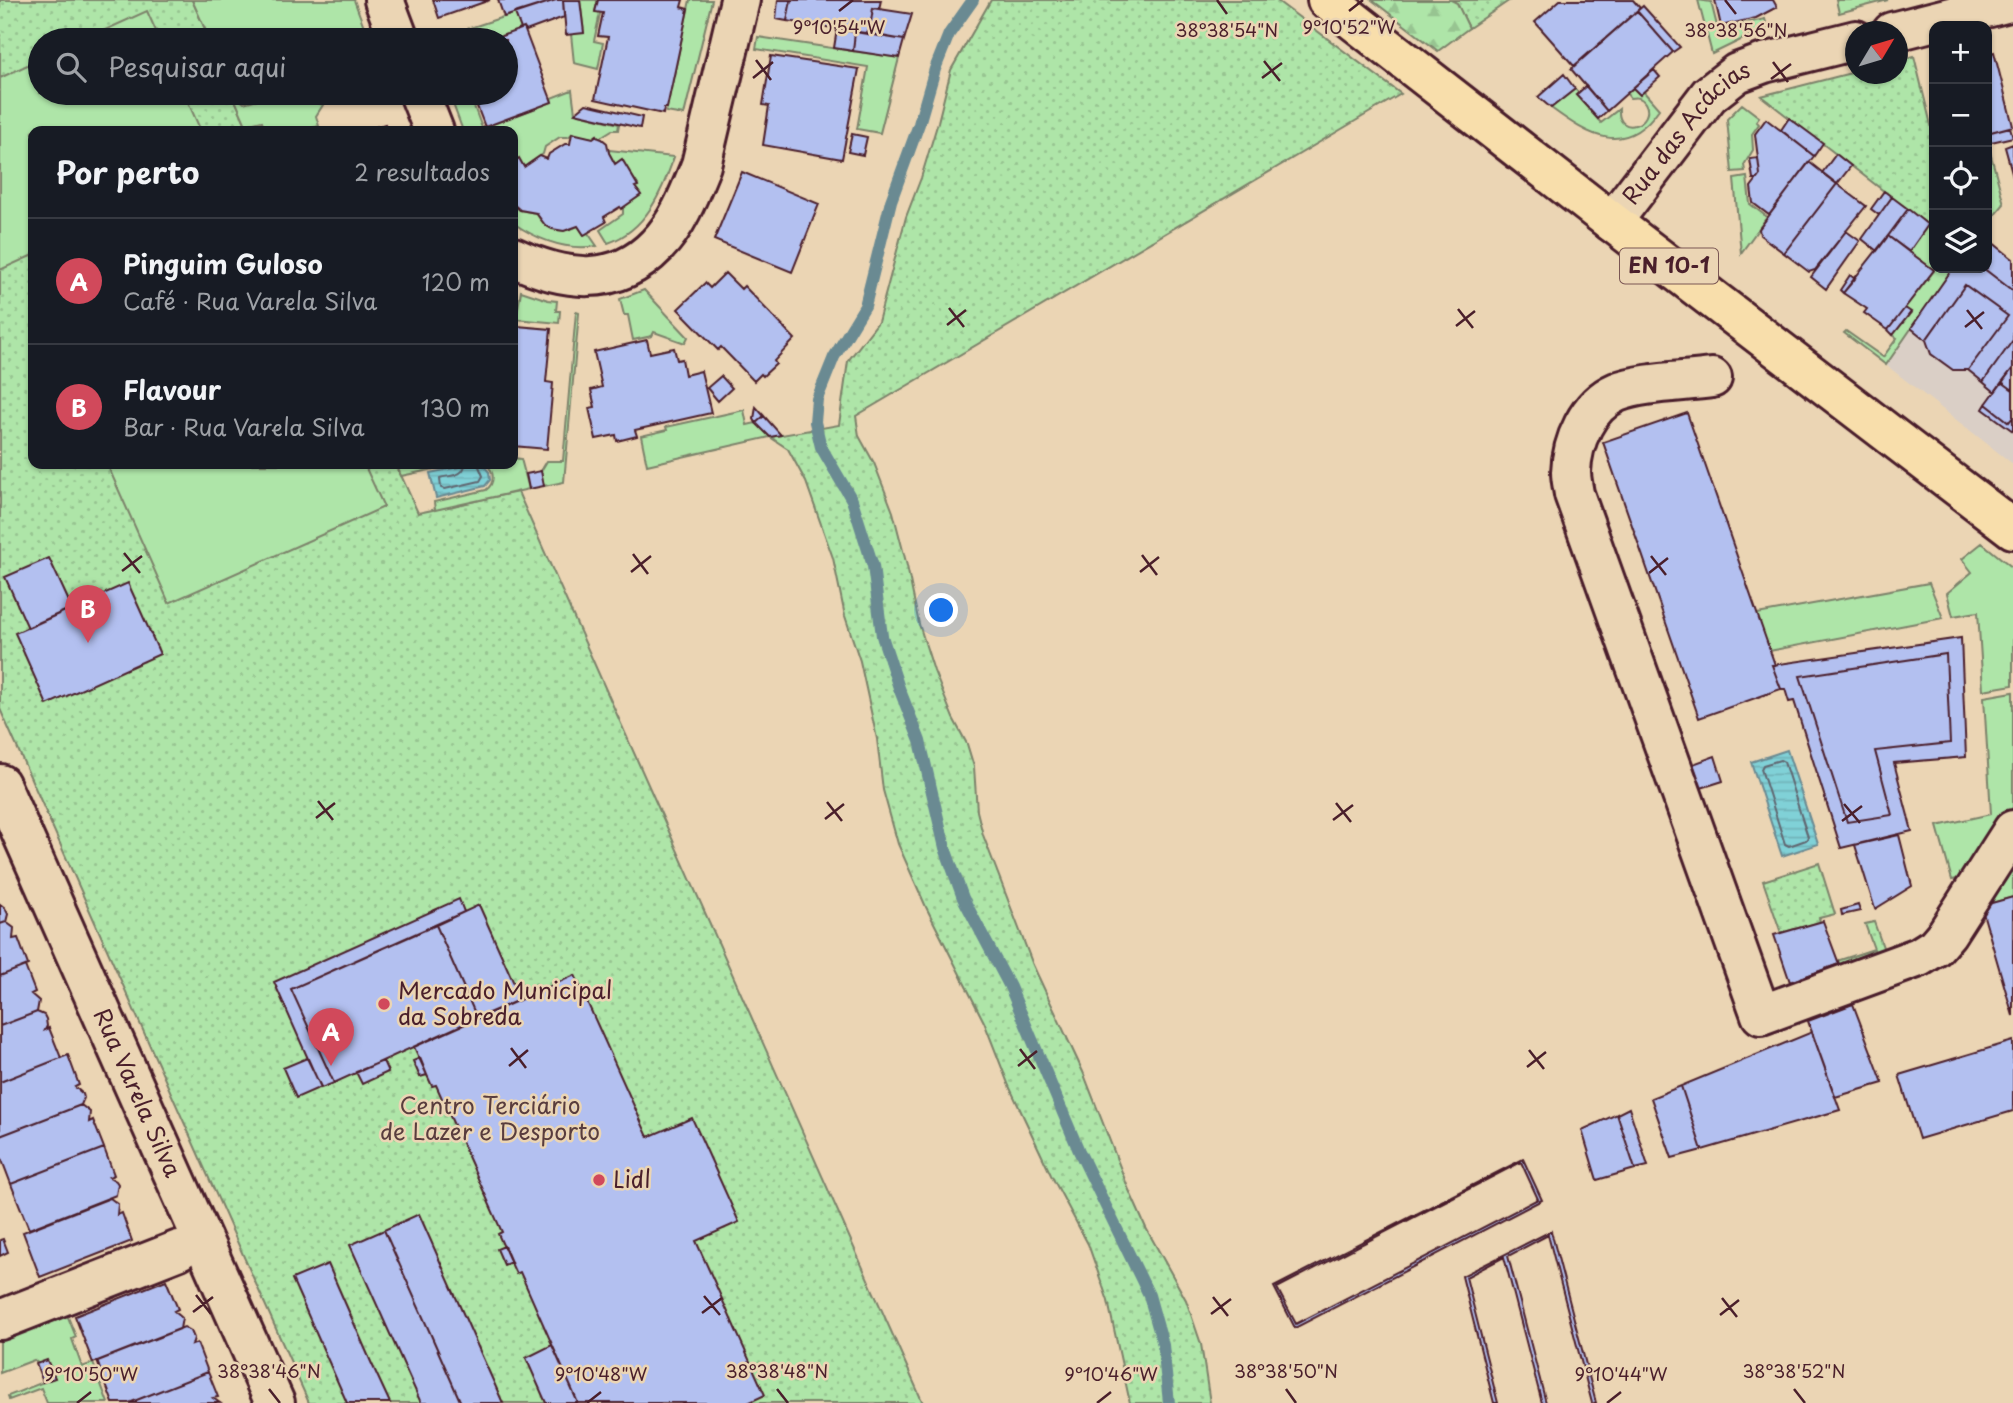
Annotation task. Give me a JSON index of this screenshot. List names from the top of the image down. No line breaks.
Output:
{"streets":{"main road":["EN 10-1"],"street":["Rua das Acácias","Rua Varela Silva"]},"crossings":[["Rua das Acácias","EN 10-1"]],"parks":["Centro Terciário de Lazer e Desporto"],"places":["Mercado Municipal da Sobreda","Lidl"],"north":"top right","page":{"map_buttons":["+","−"],"search":"Pesquisar aqui","heading":["Por perto","2 resultados"],"list":[{"mark":"A","name":"Pinguim Guloso","note":"Café · Rua Varela Silva","value":"120 m"},{"mark":"B","name":"Flavour","note":"Bar · Rua Varela Silva","value":"130 m"}],"pins":["B","A"]},"coordinates":["9°10'54\"W","9°10'52\"W","38°38'54\"N","38°38'56\"N","38°38'46\"N","38°38'48\"N","38°38'50\"N","38°38'52\"N","9°10'50\"W","9°10'48\"W","9°10'46\"W","9°10'44\"W"]}
